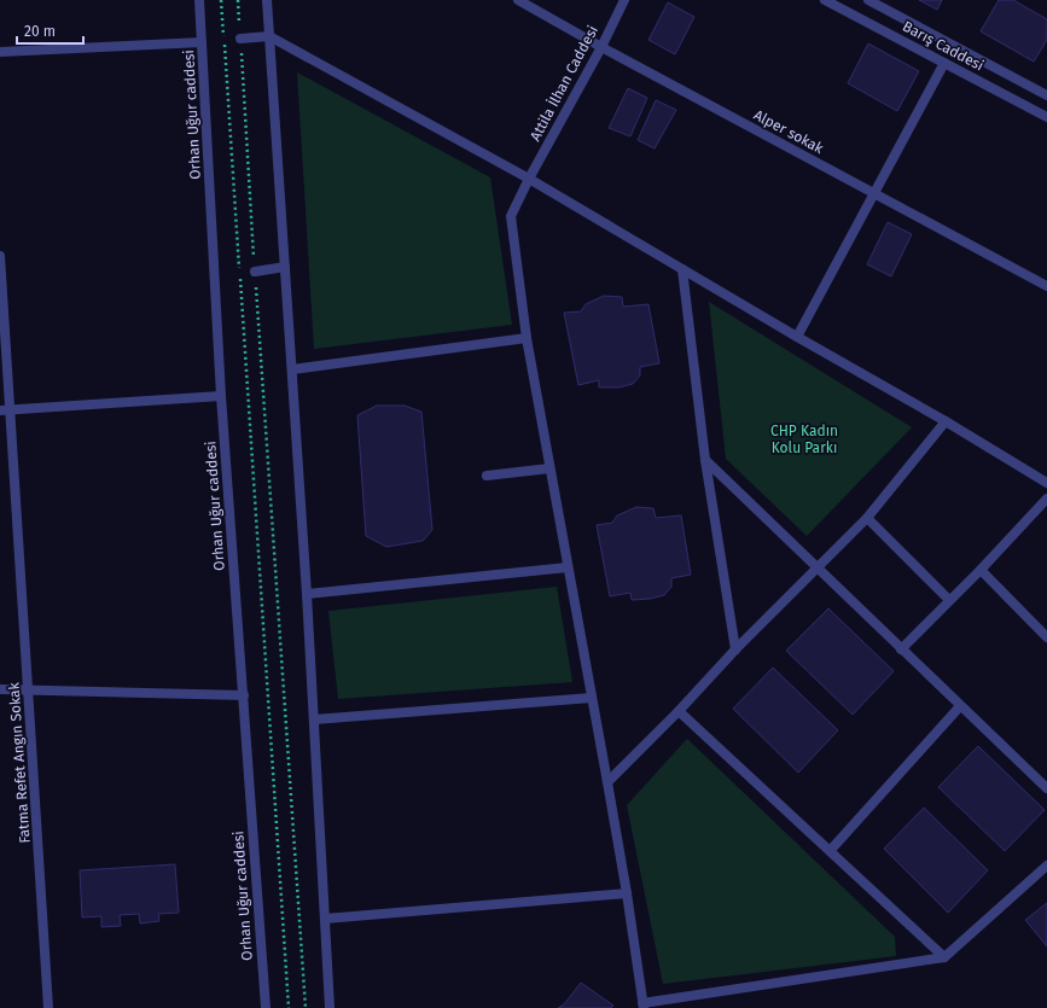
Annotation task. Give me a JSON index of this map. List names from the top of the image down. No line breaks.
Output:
{"streets":{"street":["Barış Caddesi","Attila İlhan Caddesi","Orhan Uğur caddesi","Alper sokak","Fatma Refet Angın Sokak"]},"crossings":[["Attila İlhan Caddesi","Alper sokak"]],"parks":["CHP Kadın Kolu Parkı"],"scale_bar":"20 m"}
